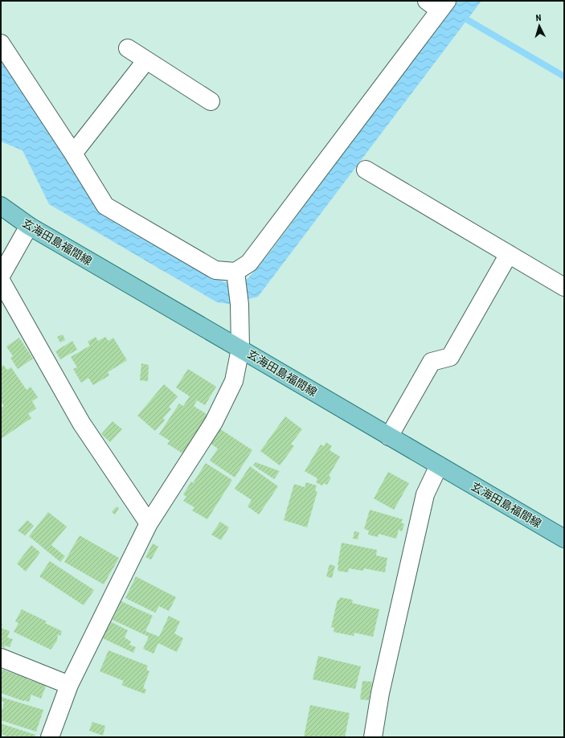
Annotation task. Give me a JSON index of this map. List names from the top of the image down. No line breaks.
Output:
{"streets":{"main road":["玄海田島福間線"]},"north":"top"}
